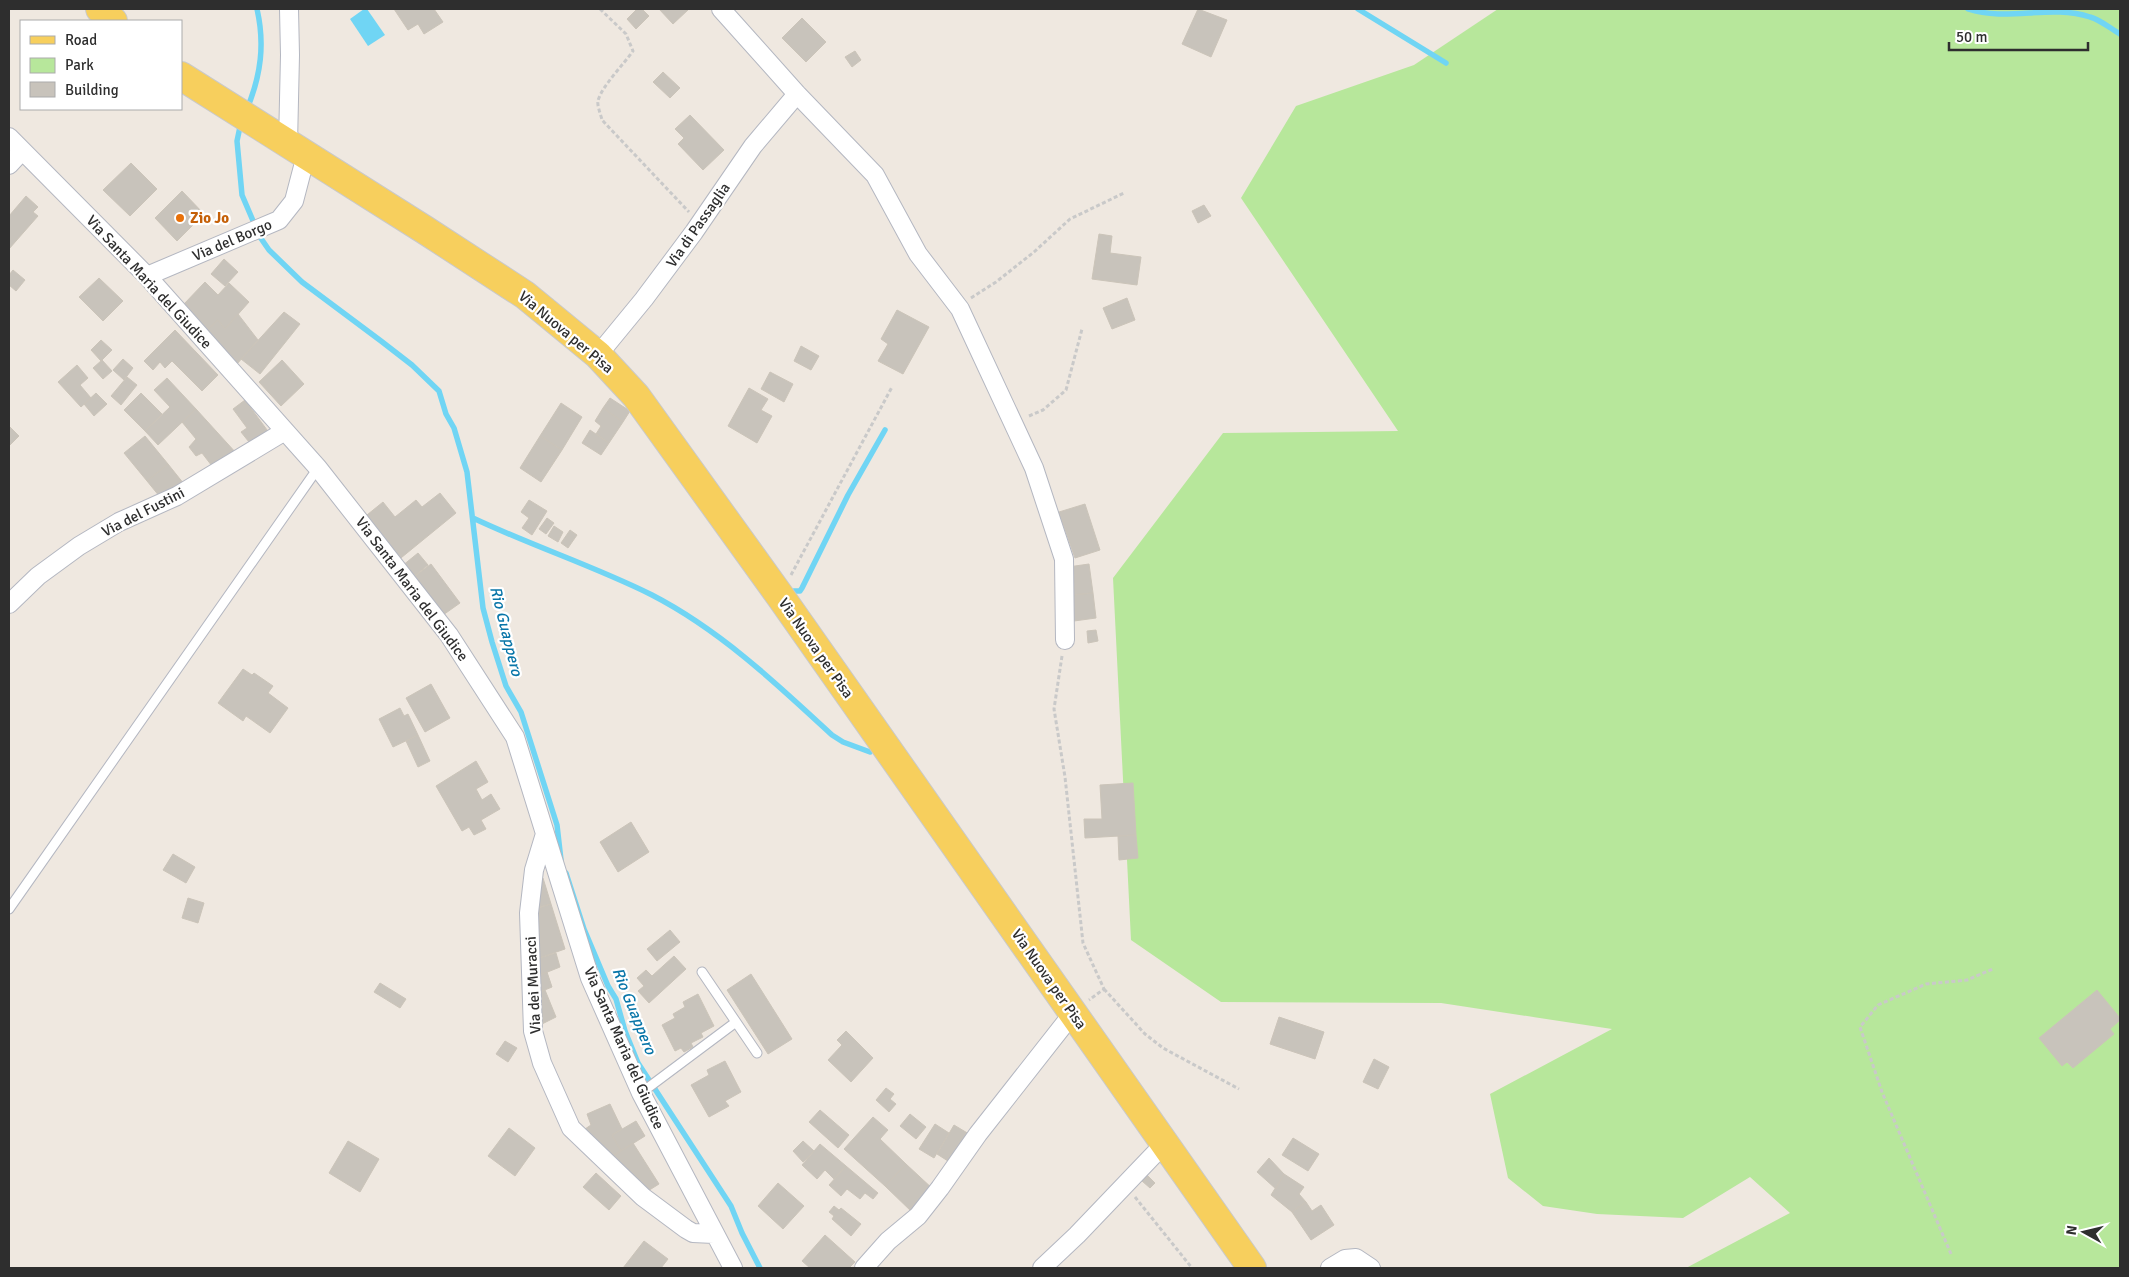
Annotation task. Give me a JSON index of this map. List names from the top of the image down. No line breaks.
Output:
{"streets":{"main road":["Via Nuova per Pisa"],"street":["Via di Passaglia","Via del Borgo","Via Santa Maria del Giudice","Via del Fustini","Via dei Muracci"]},"crossings":[["Via di Passaglia","Via Nuova per Pisa"],["Via del Borgo","Via Santa Maria del Giudice"],["Via del Borgo","Via Nuova per Pisa"],["Via Santa Maria del Giudice","Via del Fustini"],["Via Santa Maria del Giudice","Via dei Muracci"]],"water":["Rio Guappero"],"places":["Zio Jo"],"legend":["Road","Park","Building"],"scale_bar":"50 m","north":"left"}
